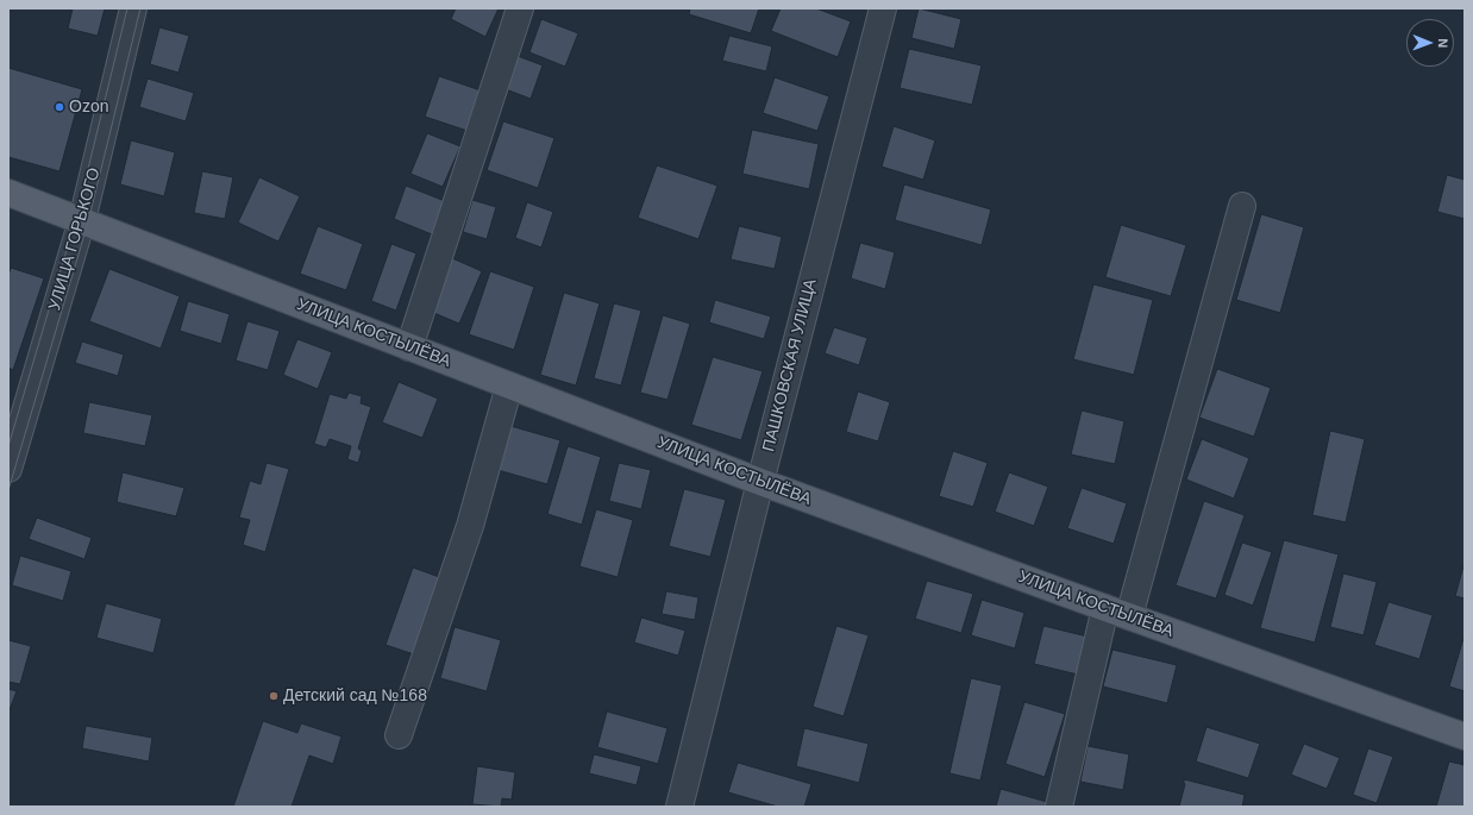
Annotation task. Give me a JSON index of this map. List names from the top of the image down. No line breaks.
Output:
{"streets":{"main road":["УЛИЦА КОСТЫЛЁВА"],"street":["УЛИЦА ГОРЬКОГО","ПАШКОВСКАЯ УЛИЦА"]},"crossings":[["УЛИЦА ГОРЬКОГО","УЛИЦА КОСТЫЛЁВА"],["УЛИЦА КОСТЫЛЁВА","ПАШКОВСКАЯ УЛИЦА"]],"places":["Ozon","Детский сад №168"],"north":"right"}
